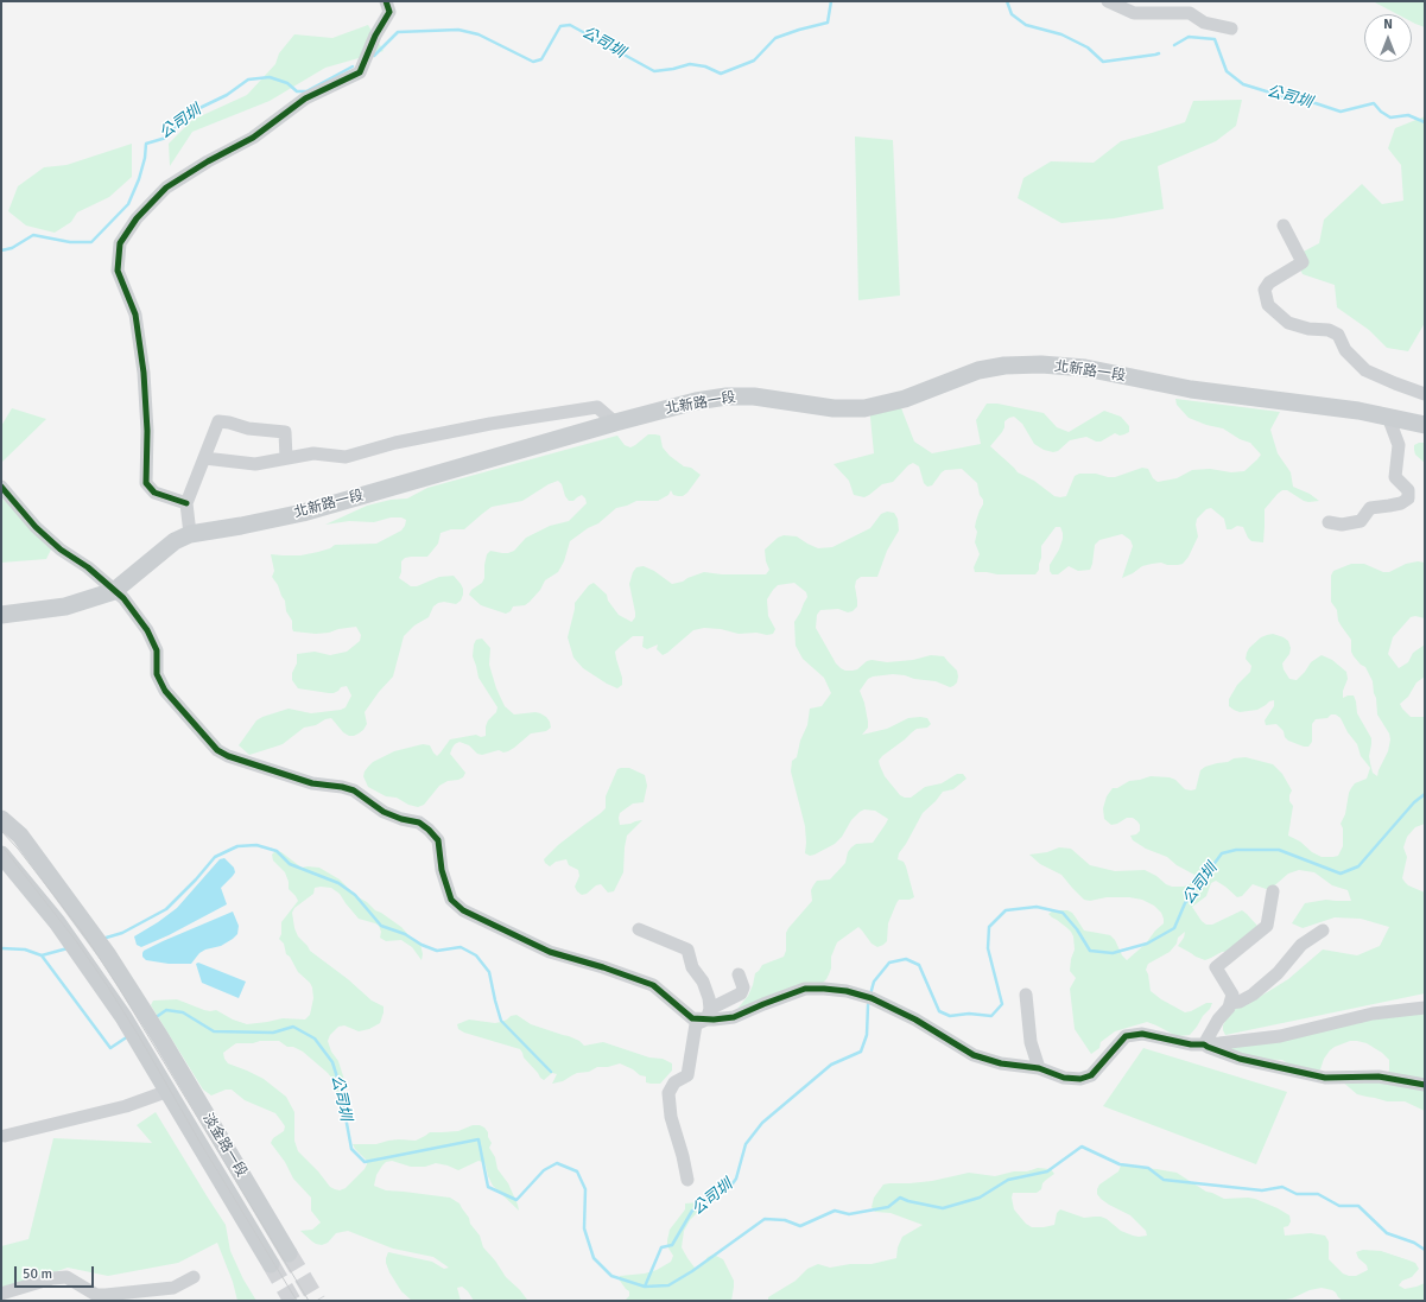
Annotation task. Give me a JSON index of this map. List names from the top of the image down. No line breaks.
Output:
{"streets":{"main road":["北新路一段","淡金路一段"]},"water":["公司圳"],"scale_bar":"50 m","north":"top"}
